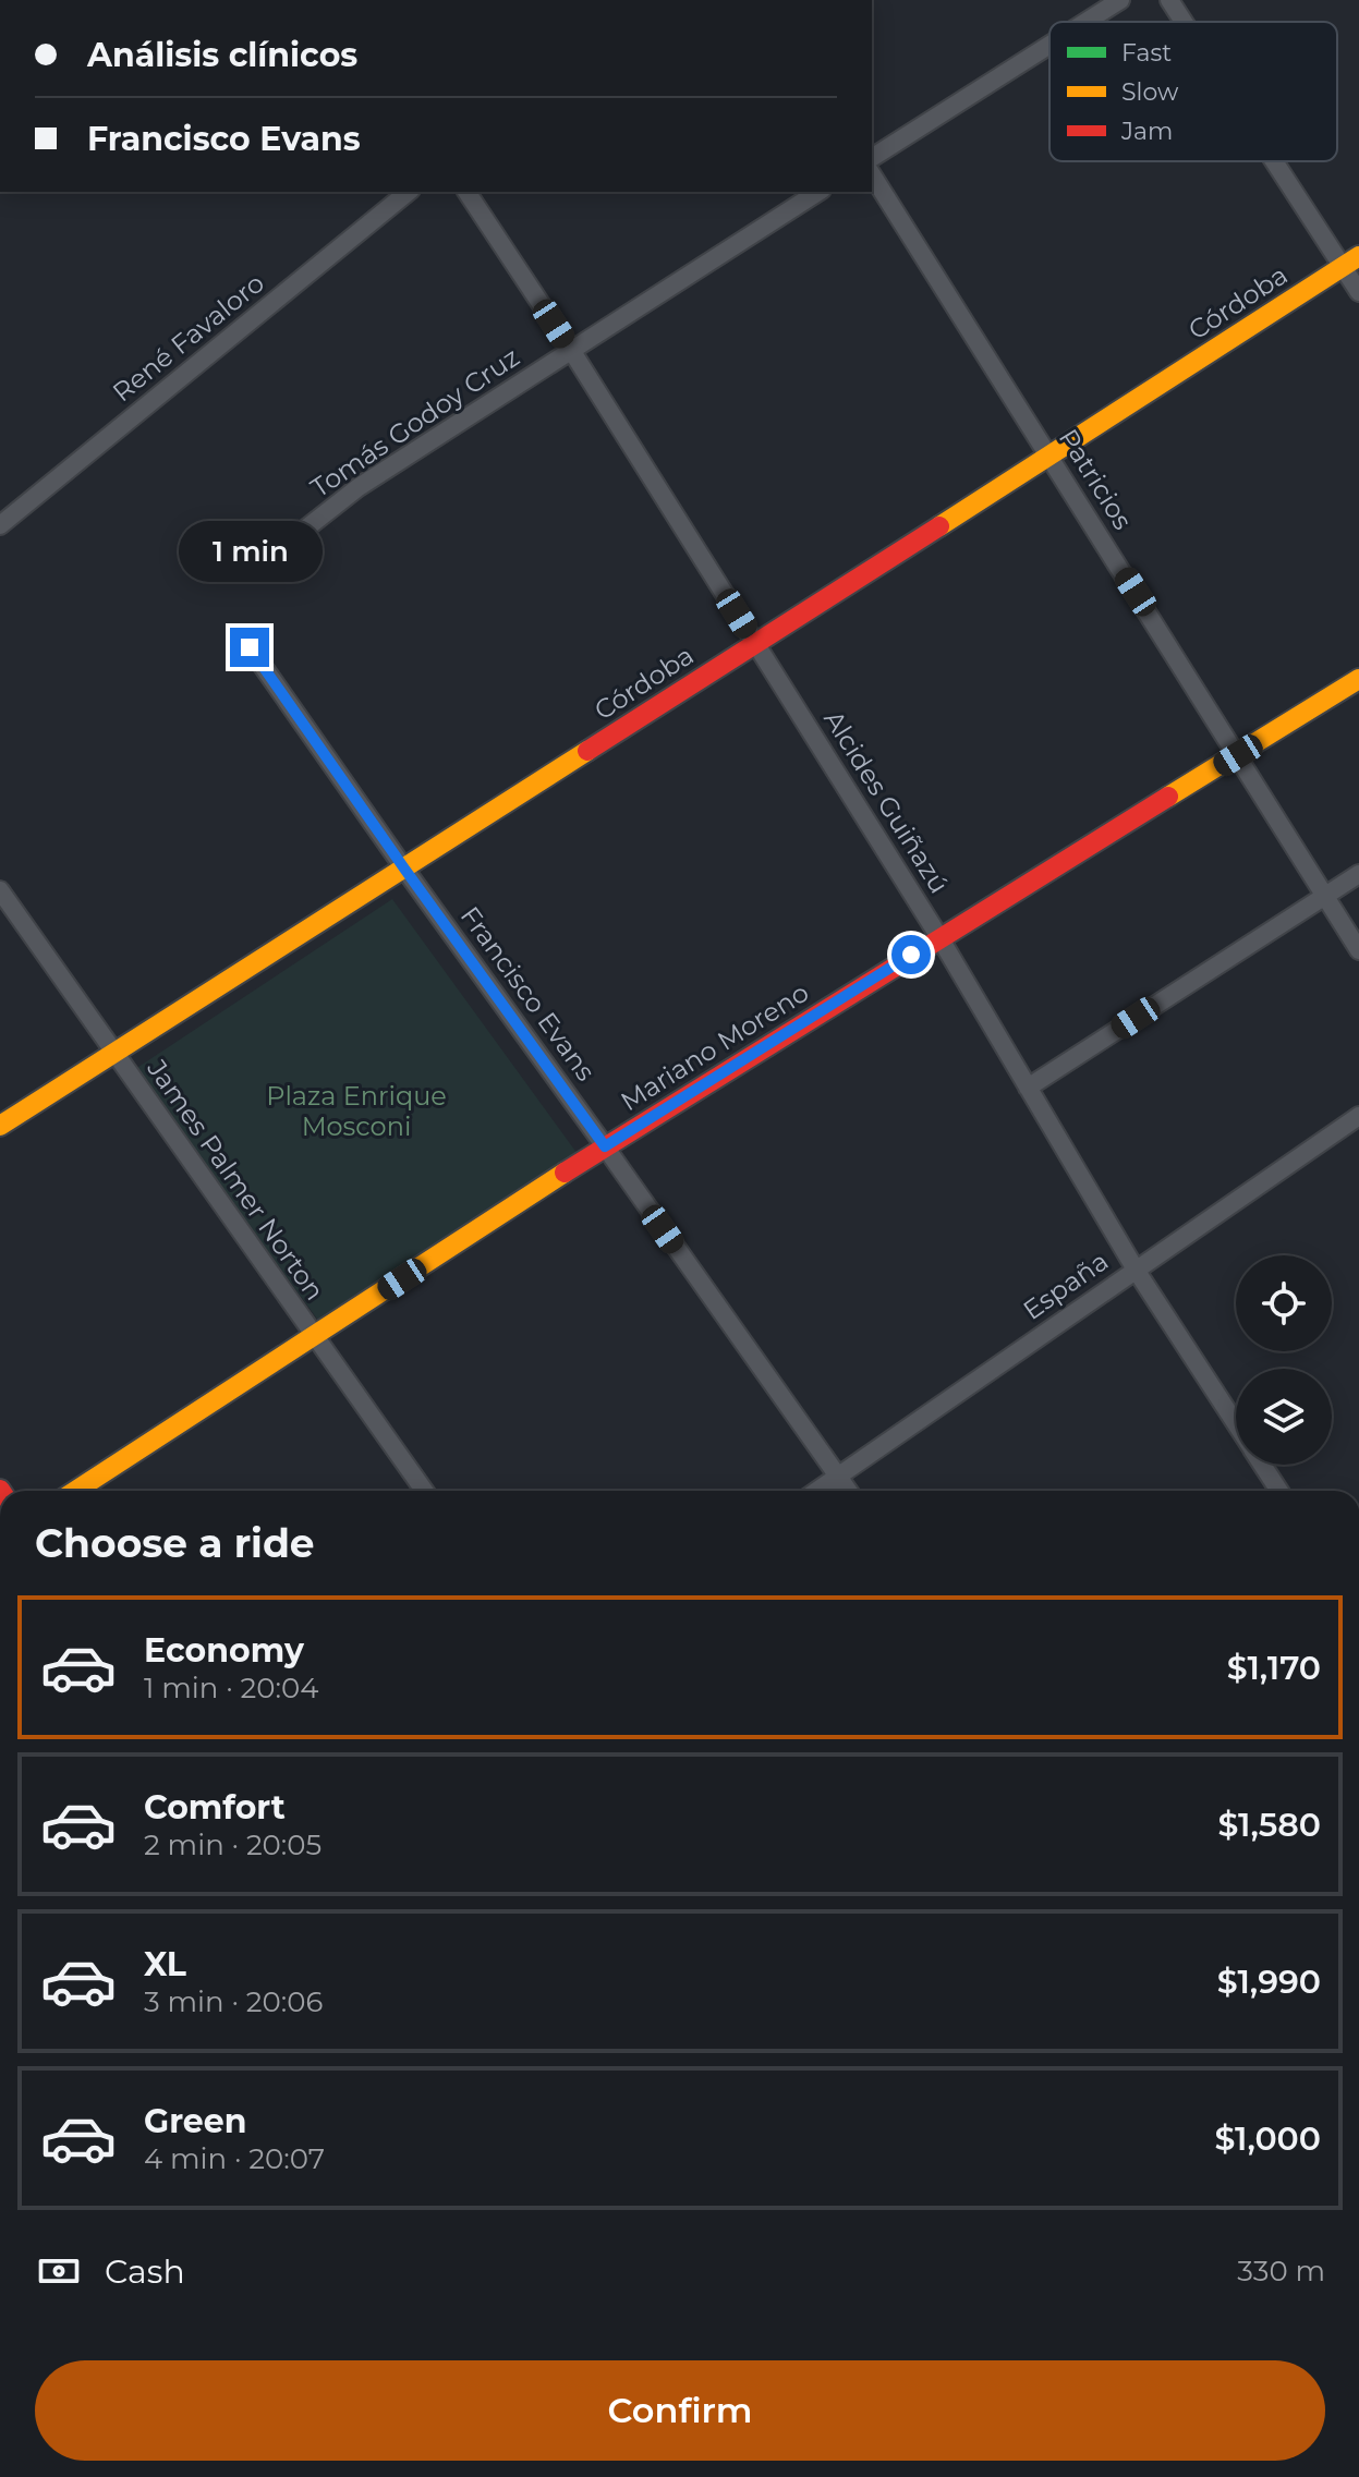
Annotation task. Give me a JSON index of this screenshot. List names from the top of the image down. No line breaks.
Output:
{"streets":{"street":["Córdoba","René Favaloro","Tomás Godoy Cruz","Patricios","Alcides Guiñazú","Francisco Evans","Mariano Moreno","James Palmer Norton","España"]},"crossings":[["Córdoba","Patricios"],["Córdoba","Alcides Guiñazú"],["Córdoba","Francisco Evans"],["Córdoba","James Palmer Norton"],["Tomás Godoy Cruz","Alcides Guiñazú"],["Patricios","Mariano Moreno"],["Alcides Guiñazú","Mariano Moreno"],["Alcides Guiñazú","España"],["Francisco Evans","Mariano Moreno"],["Francisco Evans","España"],["Mariano Moreno","James Palmer Norton"]],"parks":["Plaza Enrique Mosconi"],"legend":["Fast","Slow","Jam"],"page":{"banner":["Análisis clínicos","Francisco Evans"],"bubble":"1 min","heading":"Choose a ride","list":[{"name":"Economy","note":"1 min · 20:04","value":"$1,170"},{"name":"Comfort","note":"2 min · 20:05","value":"$1,580"},{"name":"XL","note":"3 min · 20:06","value":"$1,990"},{"name":"Green","note":"4 min · 20:07","value":"$1,000"}],"pay":["Cash","330 m"],"buttons":"Confirm"}}
